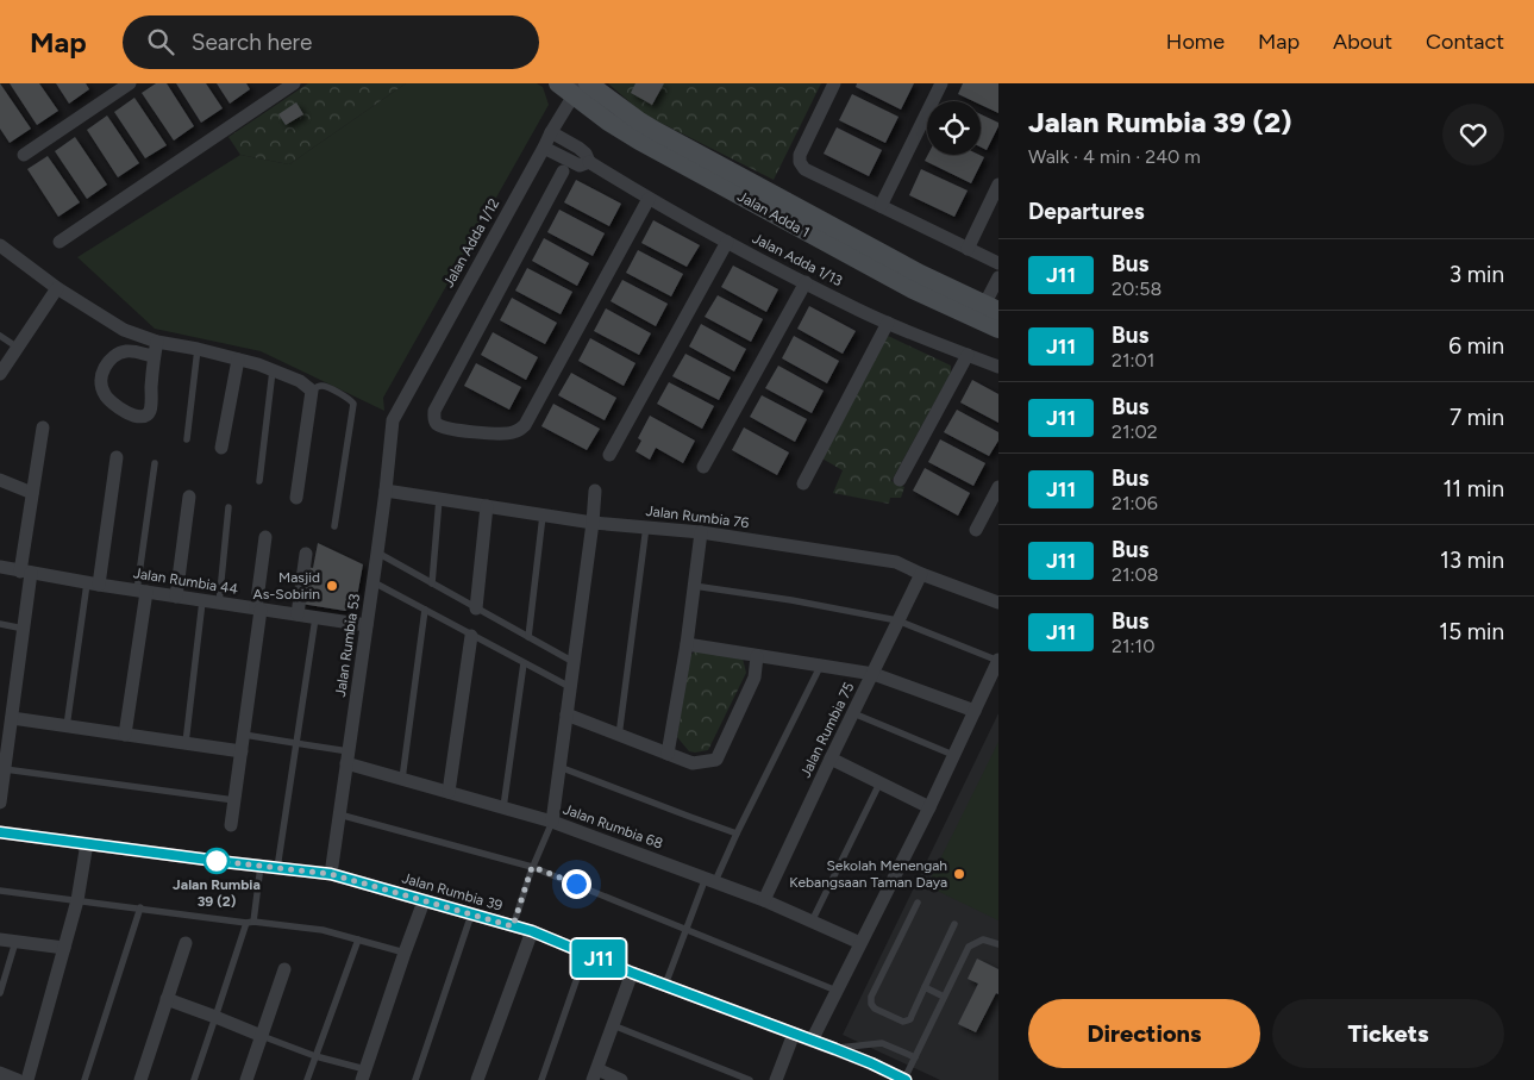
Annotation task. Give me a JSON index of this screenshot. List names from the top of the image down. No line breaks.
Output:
{"streets":{"street":["Jalan Adda 1","Jalan Adda 1/12","Jalan Adda 1/13","Jalan Rumbia 76","Jalan Rumbia 44","Jalan Rumbia 53","Jalan Rumbia 75","Jalan Rumbia 68","Jalan Rumbia 39"]},"crossings":[["Jalan Adda 1","Jalan Adda 1/12"],["Jalan Adda 1/12","Jalan Rumbia 53"],["Jalan Rumbia 76","Jalan Rumbia 53"],["Jalan Rumbia 76","Jalan Rumbia 75"],["Jalan Rumbia 44","Jalan Rumbia 53"],["Jalan Rumbia 53","Jalan Rumbia 68"],["Jalan Rumbia 53","Jalan Rumbia 39"],["Jalan Rumbia 75","Jalan Rumbia 68"]],"places":["Masjid As-Sobirin","Jalan Rumbia 39 (2)","Sekolah Menengah Kebangsaan Taman Daya"],"lines":["bus line J11"],"page":{"header":"Map","search":"Search here","nav":["Home","Map","About","Contact"],"on_map":"J11","heading":[["Jalan Rumbia 39 (2)","Walk · 4 min · 240 m"],"Departures"],"list":[{"mark":"J11","name":"Bus","note":"20:58","value":"3 min"},{"mark":"J11","name":"Bus","note":"21:01","value":"6 min"},{"mark":"J11","name":"Bus","note":"21:02","value":"7 min"},{"mark":"J11","name":"Bus","note":"21:06","value":"11 min"},{"mark":"J11","name":"Bus","note":"21:08","value":"13 min"},{"mark":"J11","name":"Bus","note":"21:10","value":"15 min"}],"buttons":["Directions","Tickets"]}}
